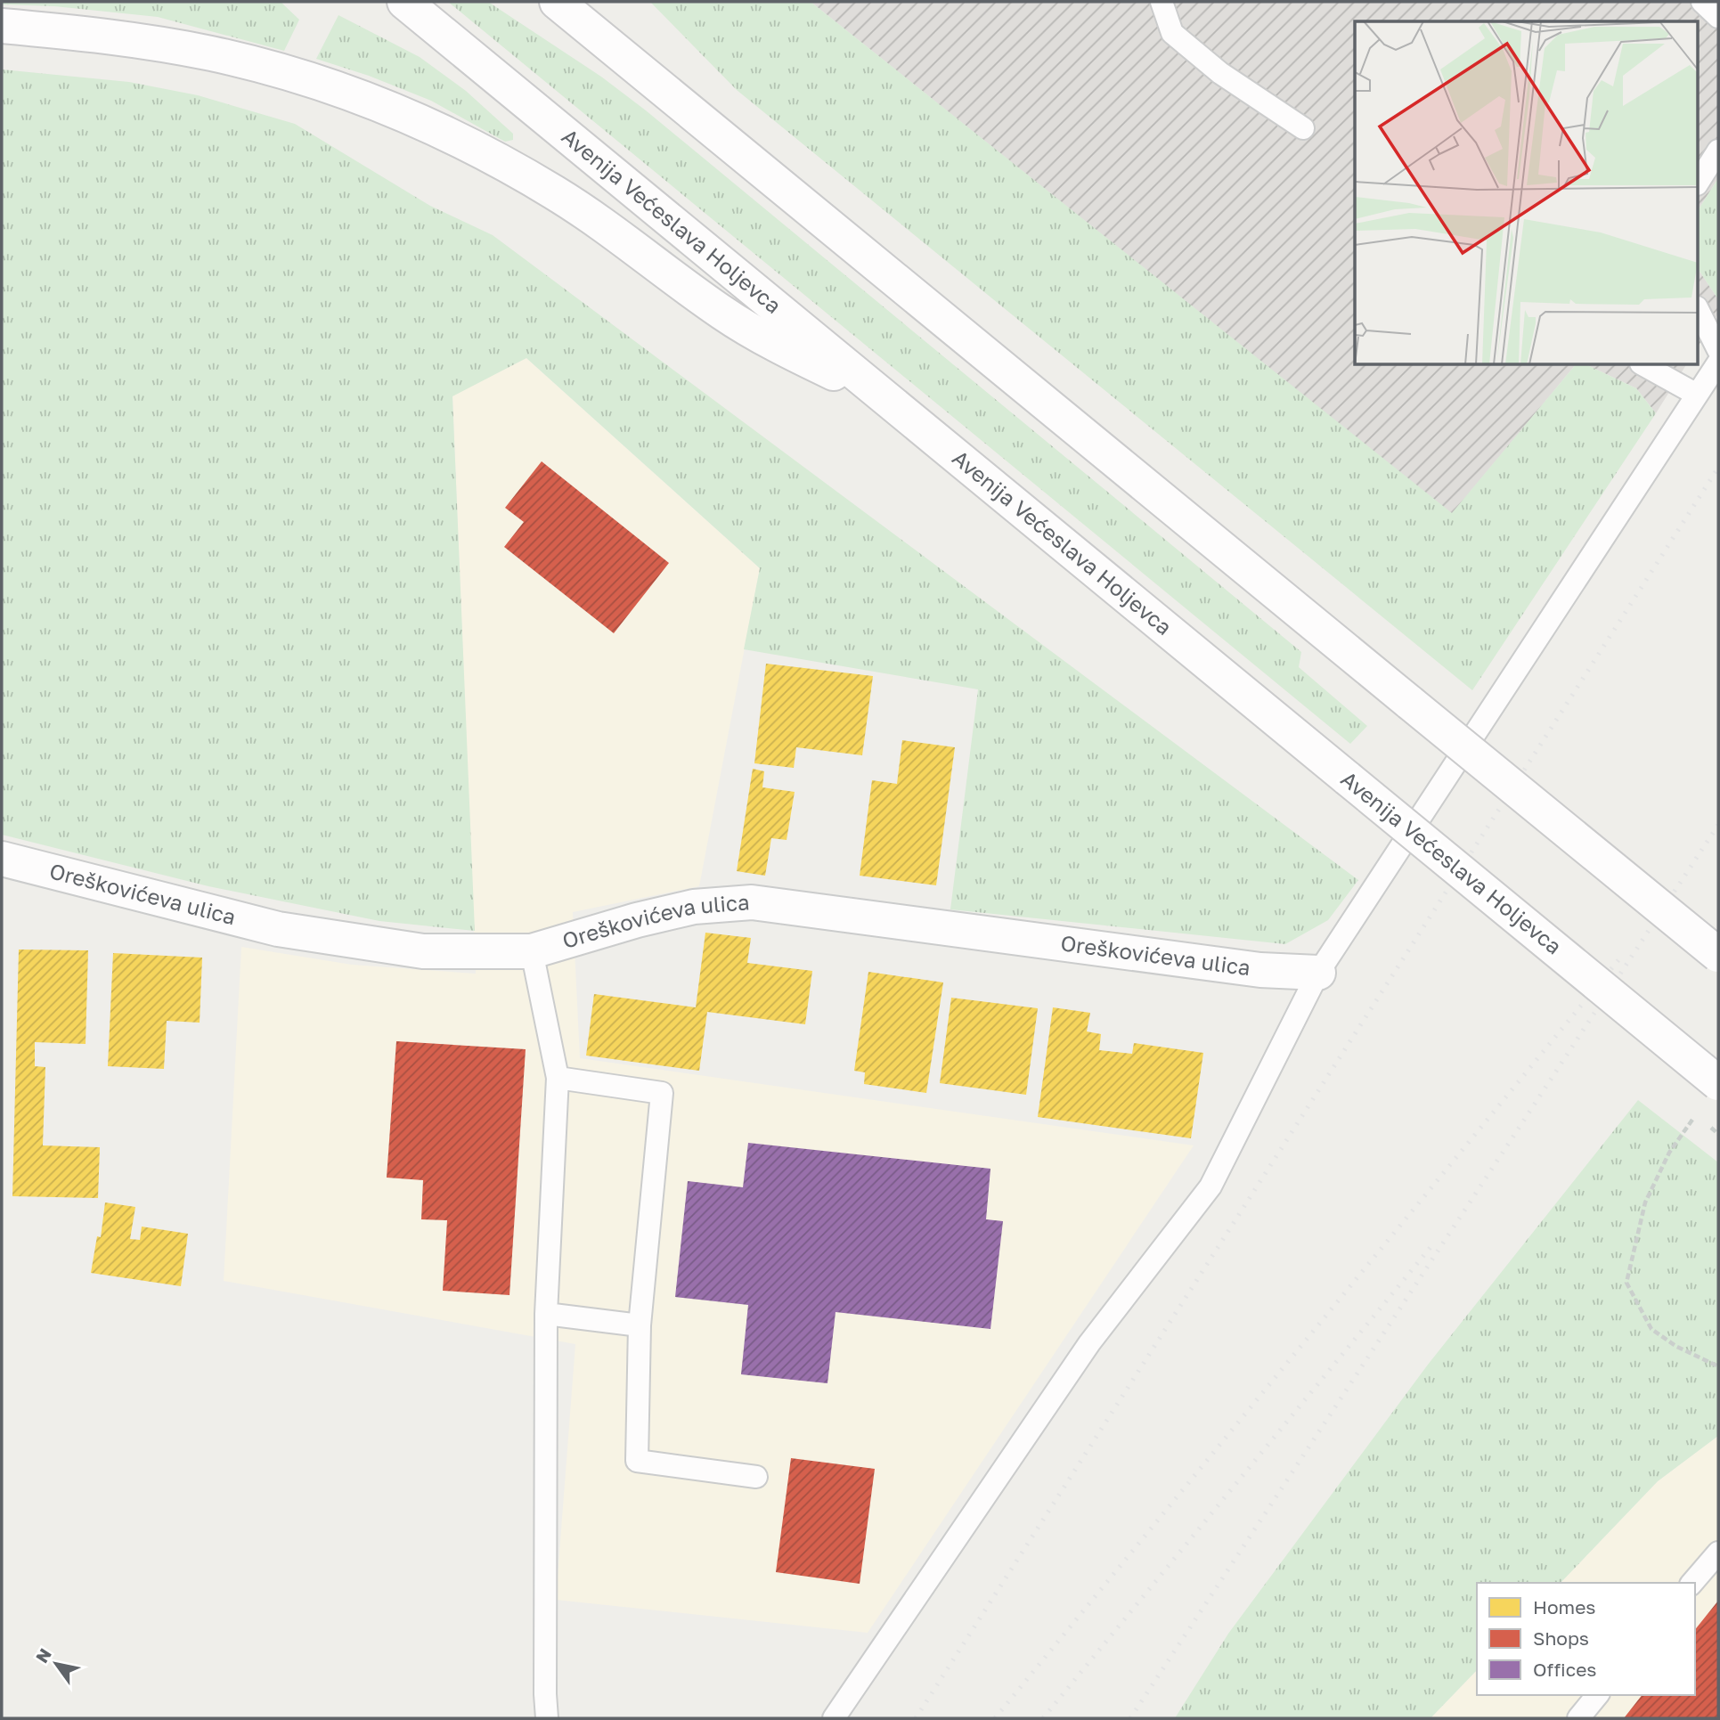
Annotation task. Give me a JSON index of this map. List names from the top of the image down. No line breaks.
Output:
{"streets":{"main road":["Avenija Većeslava Holjevca","Oreškovićeva ulica"]},"legend":["Homes","Shops","Offices"],"north":"top left"}
